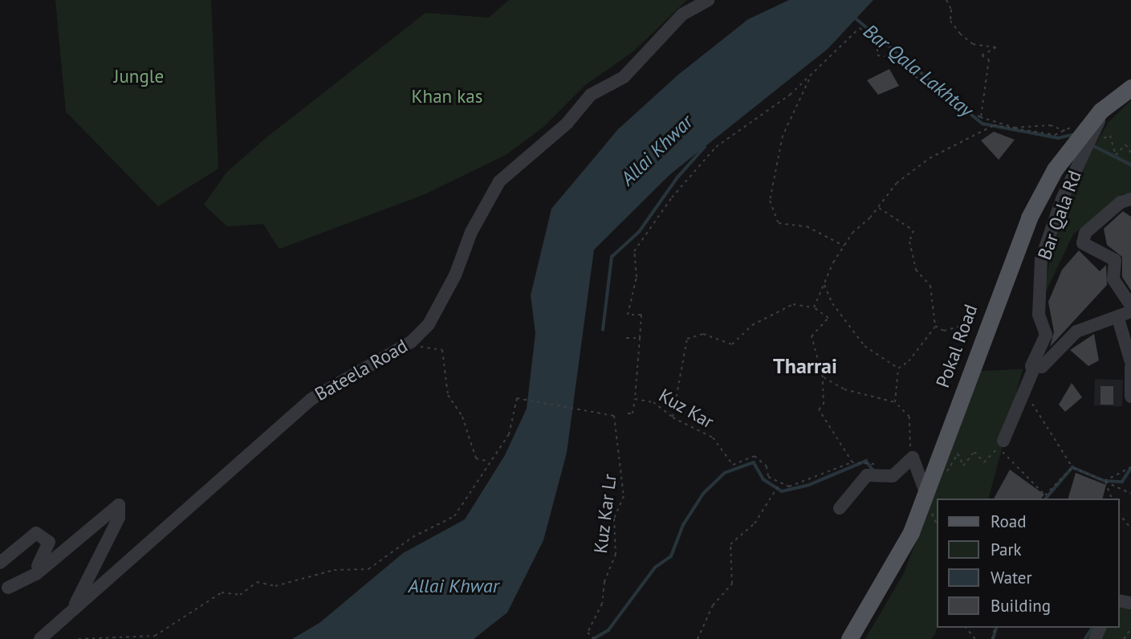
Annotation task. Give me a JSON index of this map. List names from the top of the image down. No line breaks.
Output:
{"streets":{"main road":["Pokal Road"],"street":["Bar Qala Rd","Bateela Road"],"path":["Kuz Kar","Kuz Kar Lr"]},"crossings":[["Bar Qala Rd","Pokal Road"]],"districts":["Tharrai"],"water":["Bar Qala Lakhtay","Allai Khwar"],"parks":["Jungle","Khan kas"],"legend":["Road","Park","Water","Building"]}
